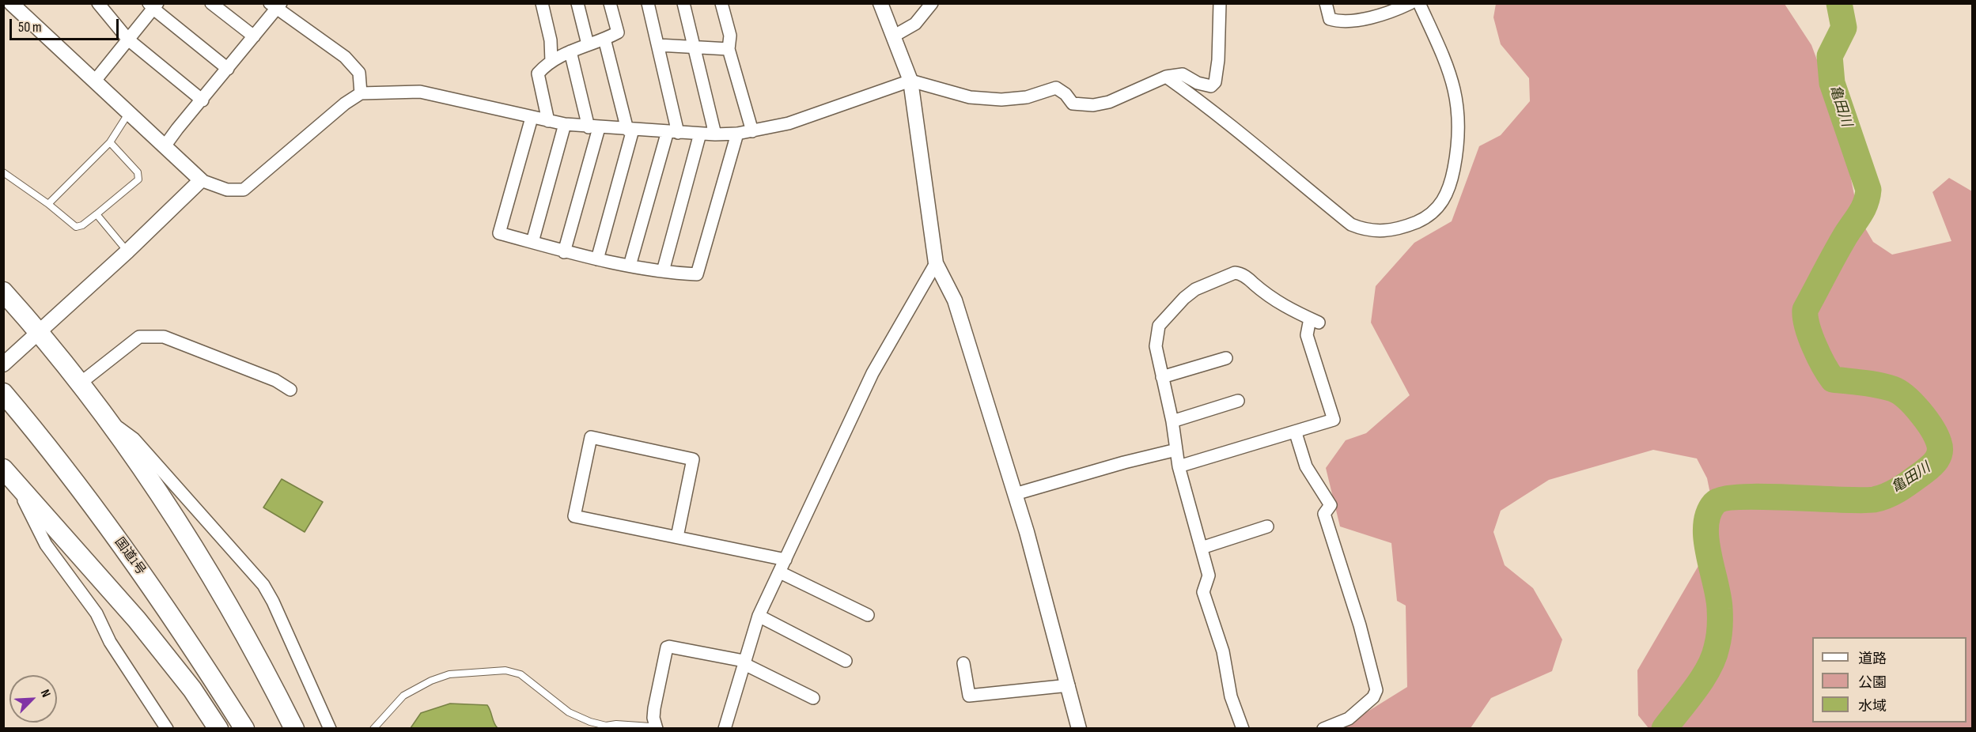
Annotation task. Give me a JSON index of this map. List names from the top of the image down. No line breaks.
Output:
{"streets":{"highway":["国道1号"]},"water":["亀田川"],"legend":["道路","公園","水域"],"scale_bar":"50 m","north":"top right"}
